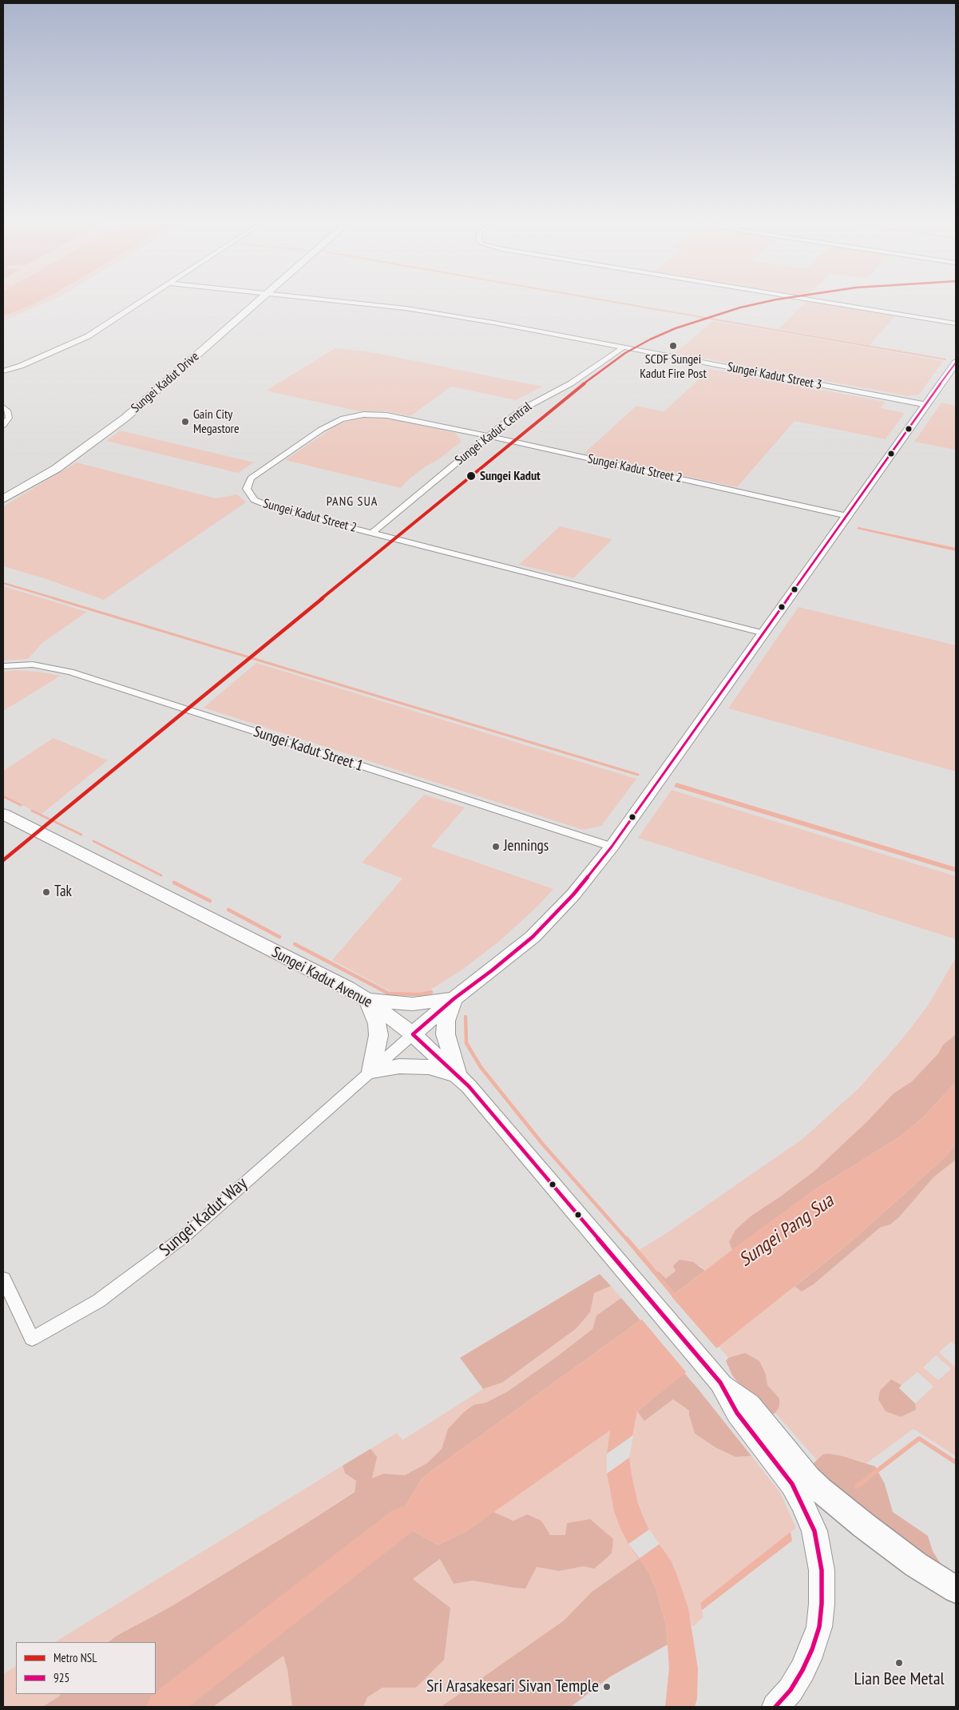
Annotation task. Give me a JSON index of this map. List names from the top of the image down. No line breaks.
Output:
{"streets":{"street":["Sungei Kadut Street 3","Sungei Kadut Drive","Sungei Kadut Central","Sungei Kadut Street 2","Sungei Kadut Street 1","Sungei Kadut Avenue","Sungei Kadut Way"]},"crossings":[["Sungei Kadut Street 3","Sungei Kadut Central"],["Sungei Kadut Central","Sungei Kadut Street 2"],["Sungei Kadut Avenue","Sungei Kadut Way"]],"districts":["PANG SUA"],"water":["Sungei Pang Sua"],"places":["SCDF Sungei Kadut Fire Post","Gain City Megastore","Sungei Kadut","Jennings","Tak","Lian Bee Metal","Sri Arasakesari Sivan Temple"],"lines":["metro line NSL","transit line 925"],"legend":["Metro NSL","925"]}
